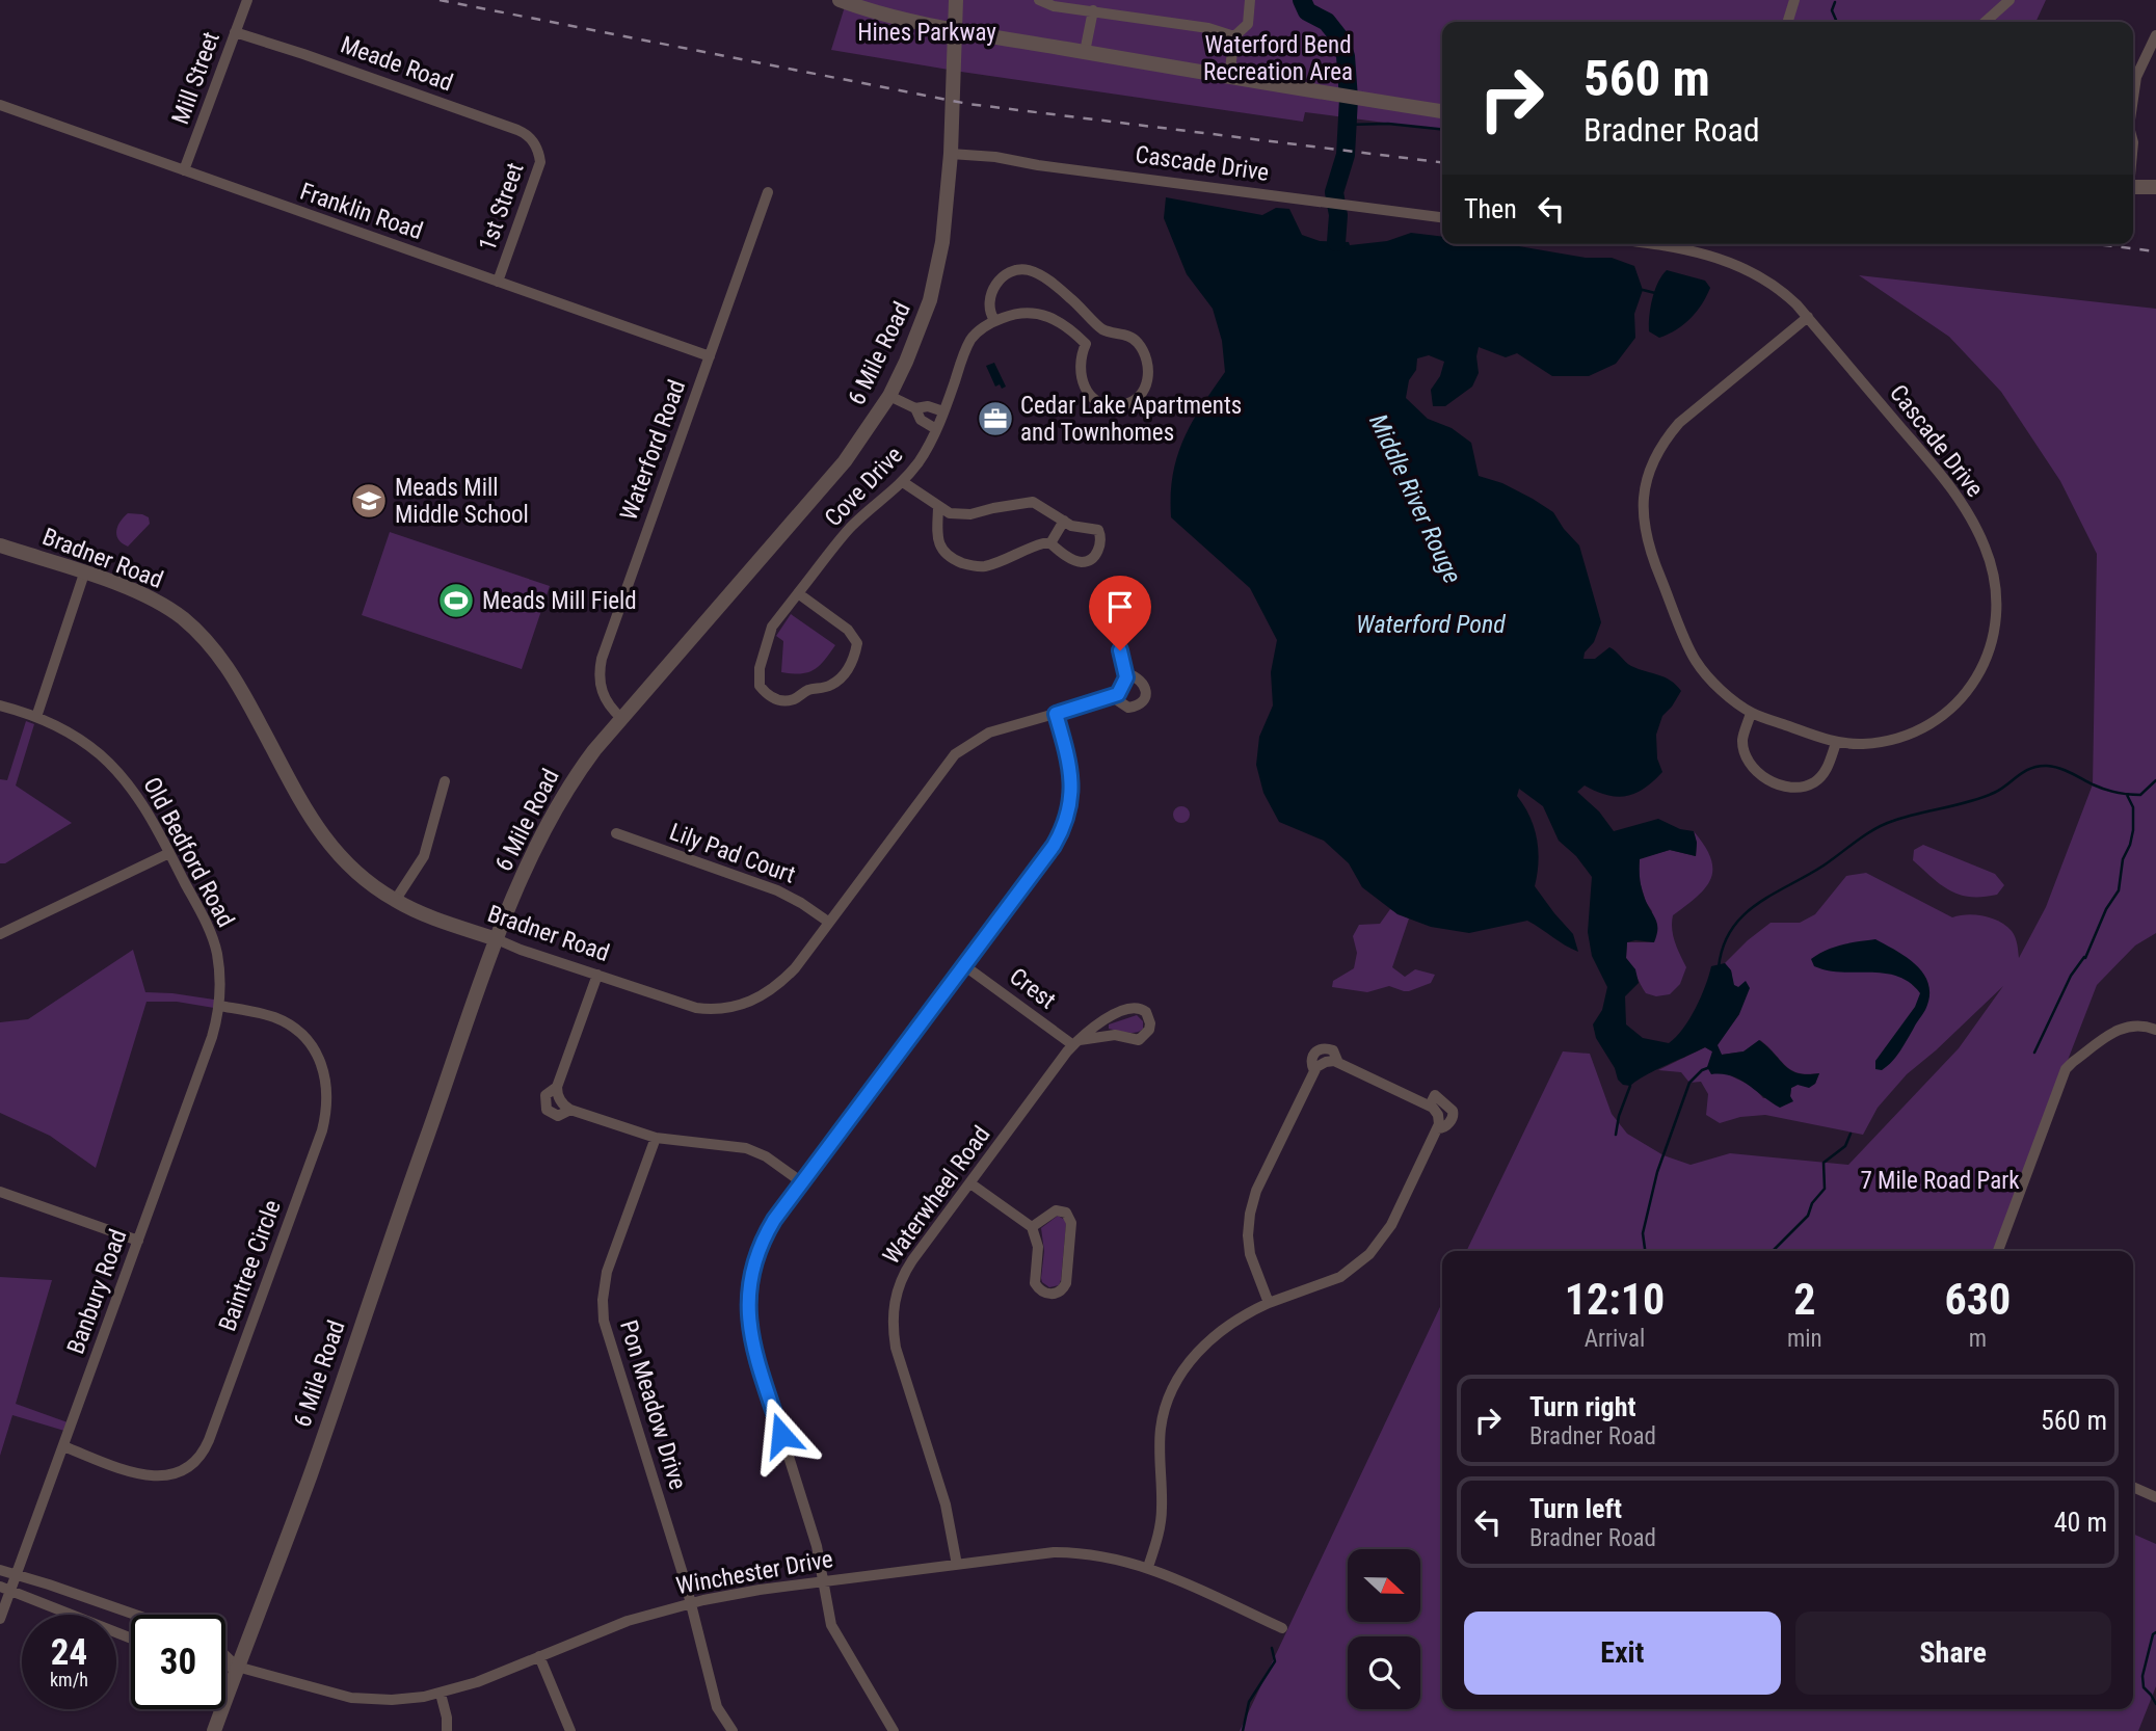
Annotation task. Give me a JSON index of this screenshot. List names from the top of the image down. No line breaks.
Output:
{"streets":{"street":["Meade Road","Mill Street","Cascade Drive","1st Street","Franklin Road","6 Mile Road","Waterford Road","Cove Drive","Bradner Road","Old Bedford Road","Lily Pad Court","Crest","Waterwheel Road","Baintree Circle","Banbury Road","Pon Meadow Drive","Winchester Drive"]},"crossings":[["Meade Road","Mill Street"],["Meade Road","1st Street"],["Mill Street","Franklin Road"],["Cascade Drive","6 Mile Road"],["1st Street","Franklin Road"],["Franklin Road","Waterford Road"],["6 Mile Road","Waterford Road"],["6 Mile Road","Bradner Road"],["6 Mile Road","Winchester Drive"],["Bradner Road","Lily Pad Court"],["Old Bedford Road","Baintree Circle"],["Old Bedford Road","Banbury Road"],["Crest","Waterwheel Road"],["Waterwheel Road","Winchester Drive"],["Baintree Circle","Banbury Road"],["Pon Meadow Drive","Winchester Drive"]],"water":["Middle River Rouge","Waterford Pond"],"parks":["Hines Parkway","Waterford Bend Recreation Area","7 Mile Road Park"],"places":{"office":["Cedar Lake Apartments and Townhomes"],"school or university":["Meads Mill Middle School"],"sports":["Meads Mill Field"]},"north":"right","page":{"turn":["560 m","Bradner Road"],"then":"Then","eta":["12:10","Arrival","2","min","630","m"],"list":[{"name":"Turn right","note":"Bradner Road","value":"560 m"},{"name":"Turn left","note":"Bradner Road","value":"40 m"}],"buttons":["Exit","Share"],"speed":"24 km/h","limit":"30"}}
